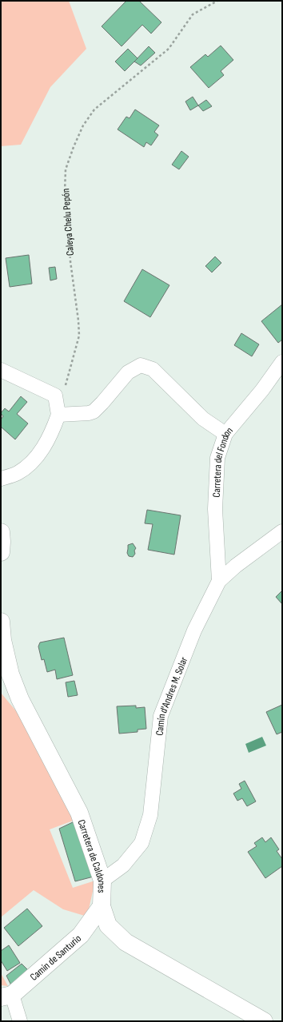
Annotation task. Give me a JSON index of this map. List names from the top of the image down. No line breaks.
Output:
{"streets":{"street":["Carretera del Fondon","Camín d'Andres M. Solar","Carretera de Caldones","Camín de Santurio"],"path":["Caleya Chelu Pepón"]},"crossings":[["Carretera del Fondon","Camín d'Andres M. Solar"],["Camín d'Andres M. Solar","Carretera de Caldones"],["Carretera de Caldones","Camín de Santurio"]]}
